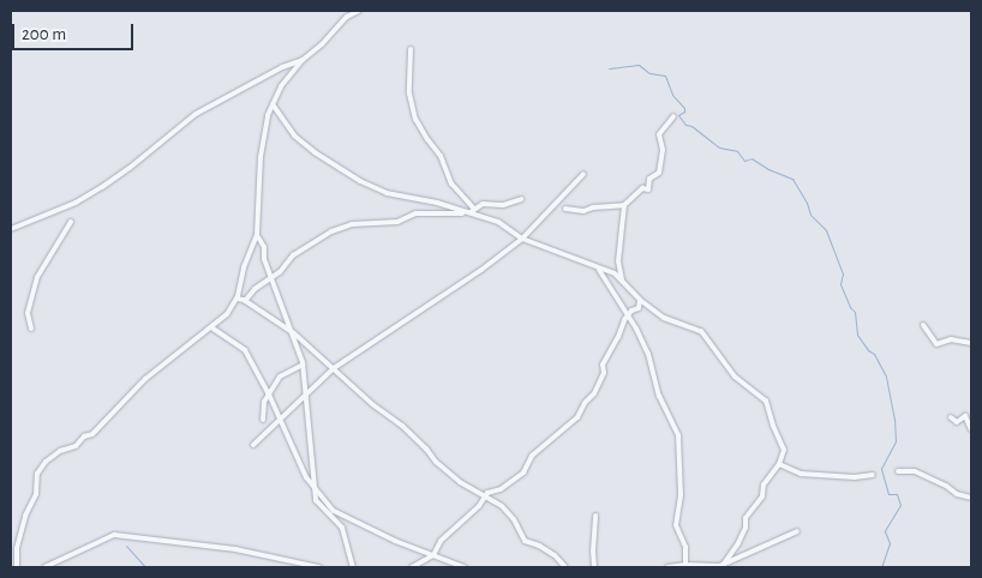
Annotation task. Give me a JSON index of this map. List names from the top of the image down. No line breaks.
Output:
{"scale_bar":"200 m"}
